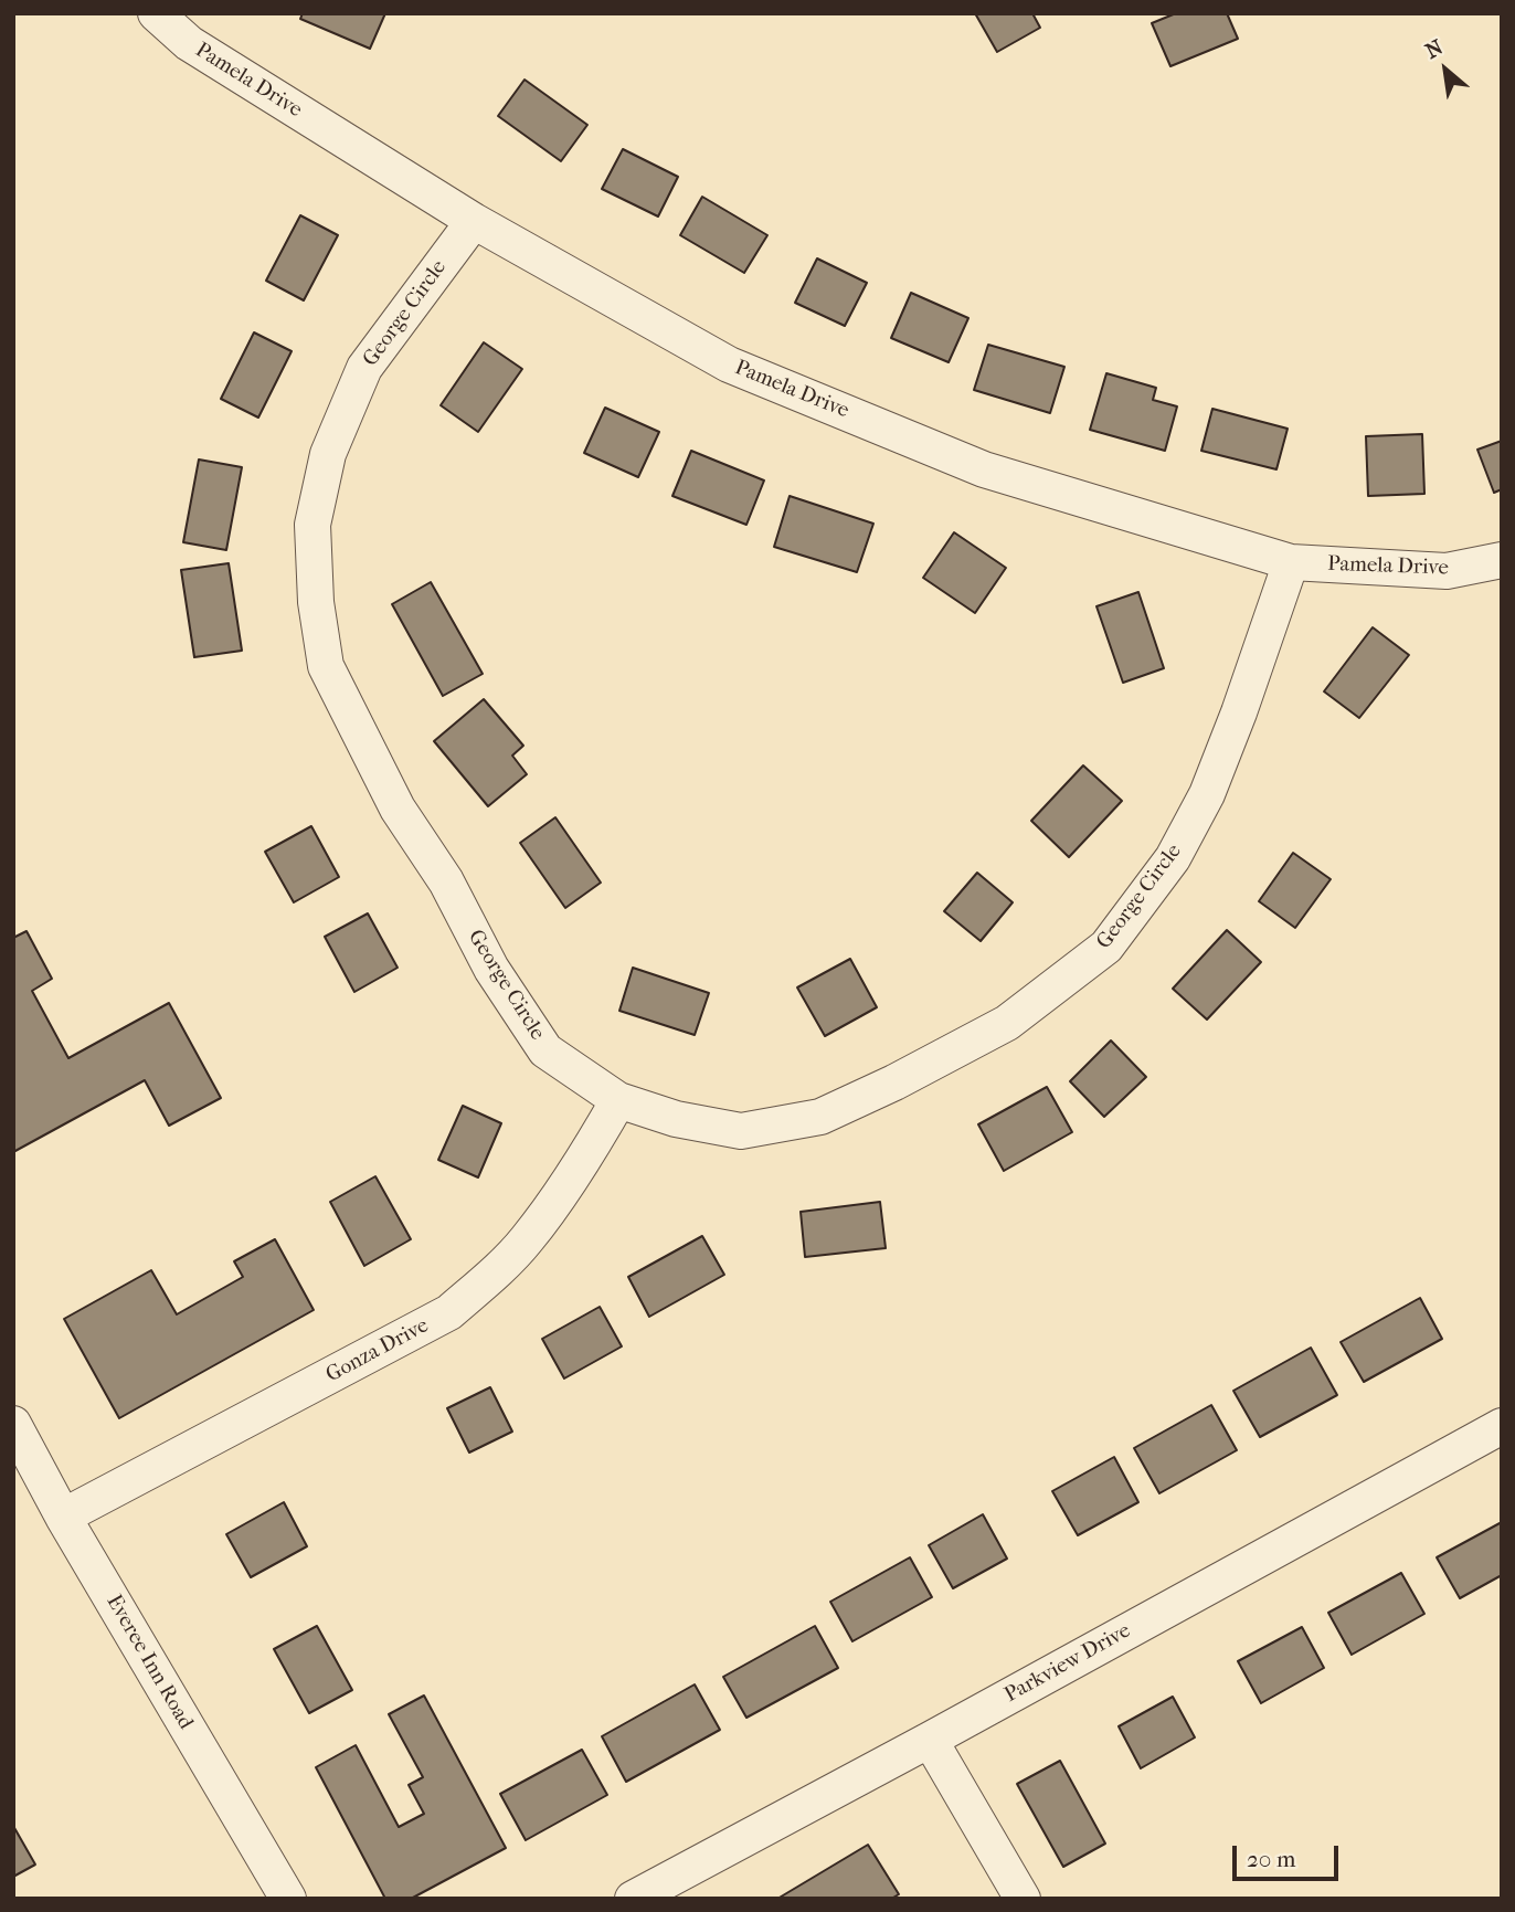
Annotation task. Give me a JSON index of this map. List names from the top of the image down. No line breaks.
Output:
{"streets":{"street":["Pamela Drive","George Circle","Gonza Drive","Everee Inn Road","Parkview Drive"]},"crossings":[["Pamela Drive","George Circle"],["George Circle","Gonza Drive"],["Gonza Drive","Everee Inn Road"]],"scale_bar":"20 m","north":"top left"}
